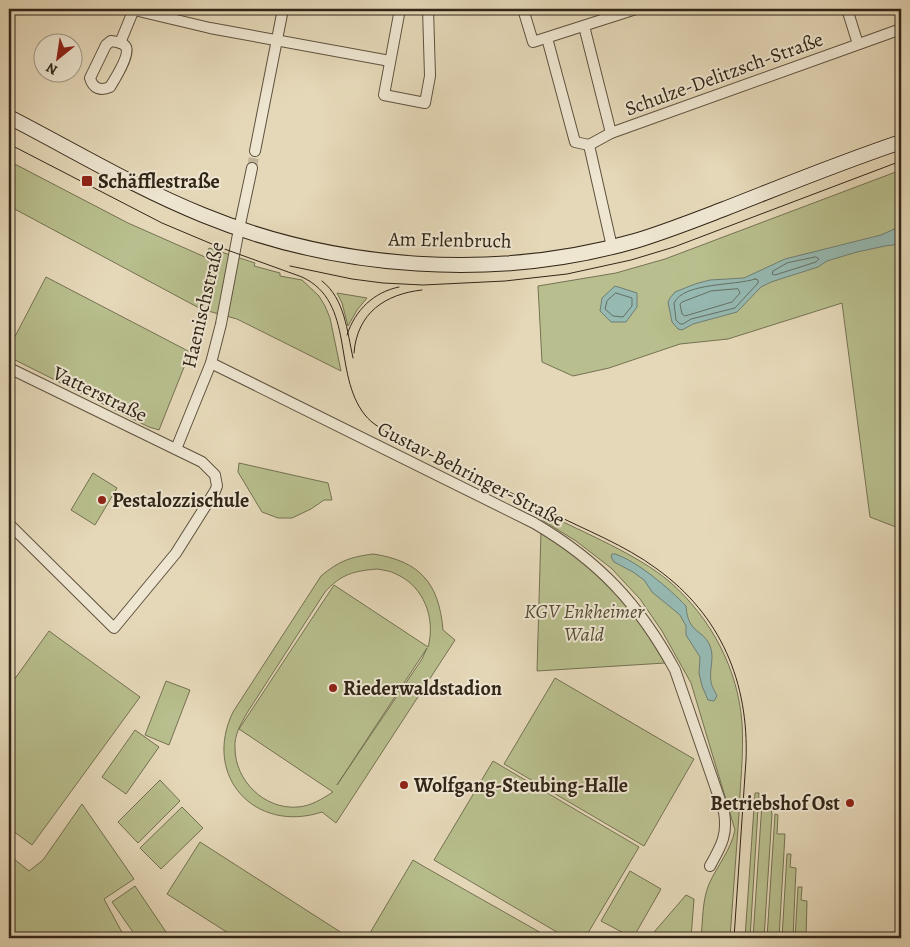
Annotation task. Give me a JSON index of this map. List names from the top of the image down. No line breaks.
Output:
{"streets":{"main road":["Am Erlenbruch"],"street":["Schulze-Delitzsch-Straße","Haenischstraße","Vatterstraße","Gustav-Behringer-Straße"]},"crossings":[["Am Erlenbruch","Haenischstraße"],["Haenischstraße","Vatterstraße"],["Haenischstraße","Gustav-Behringer-Straße"]],"parks":["KGV Enkheimer Wald"],"places":{"transit":["Schäfflestraße"],"other":["Pestalozzischule","Riederwaldstadion","Wolfgang-Steubing-Halle","Betriebshof Ost"]},"north":"bottom left"}
